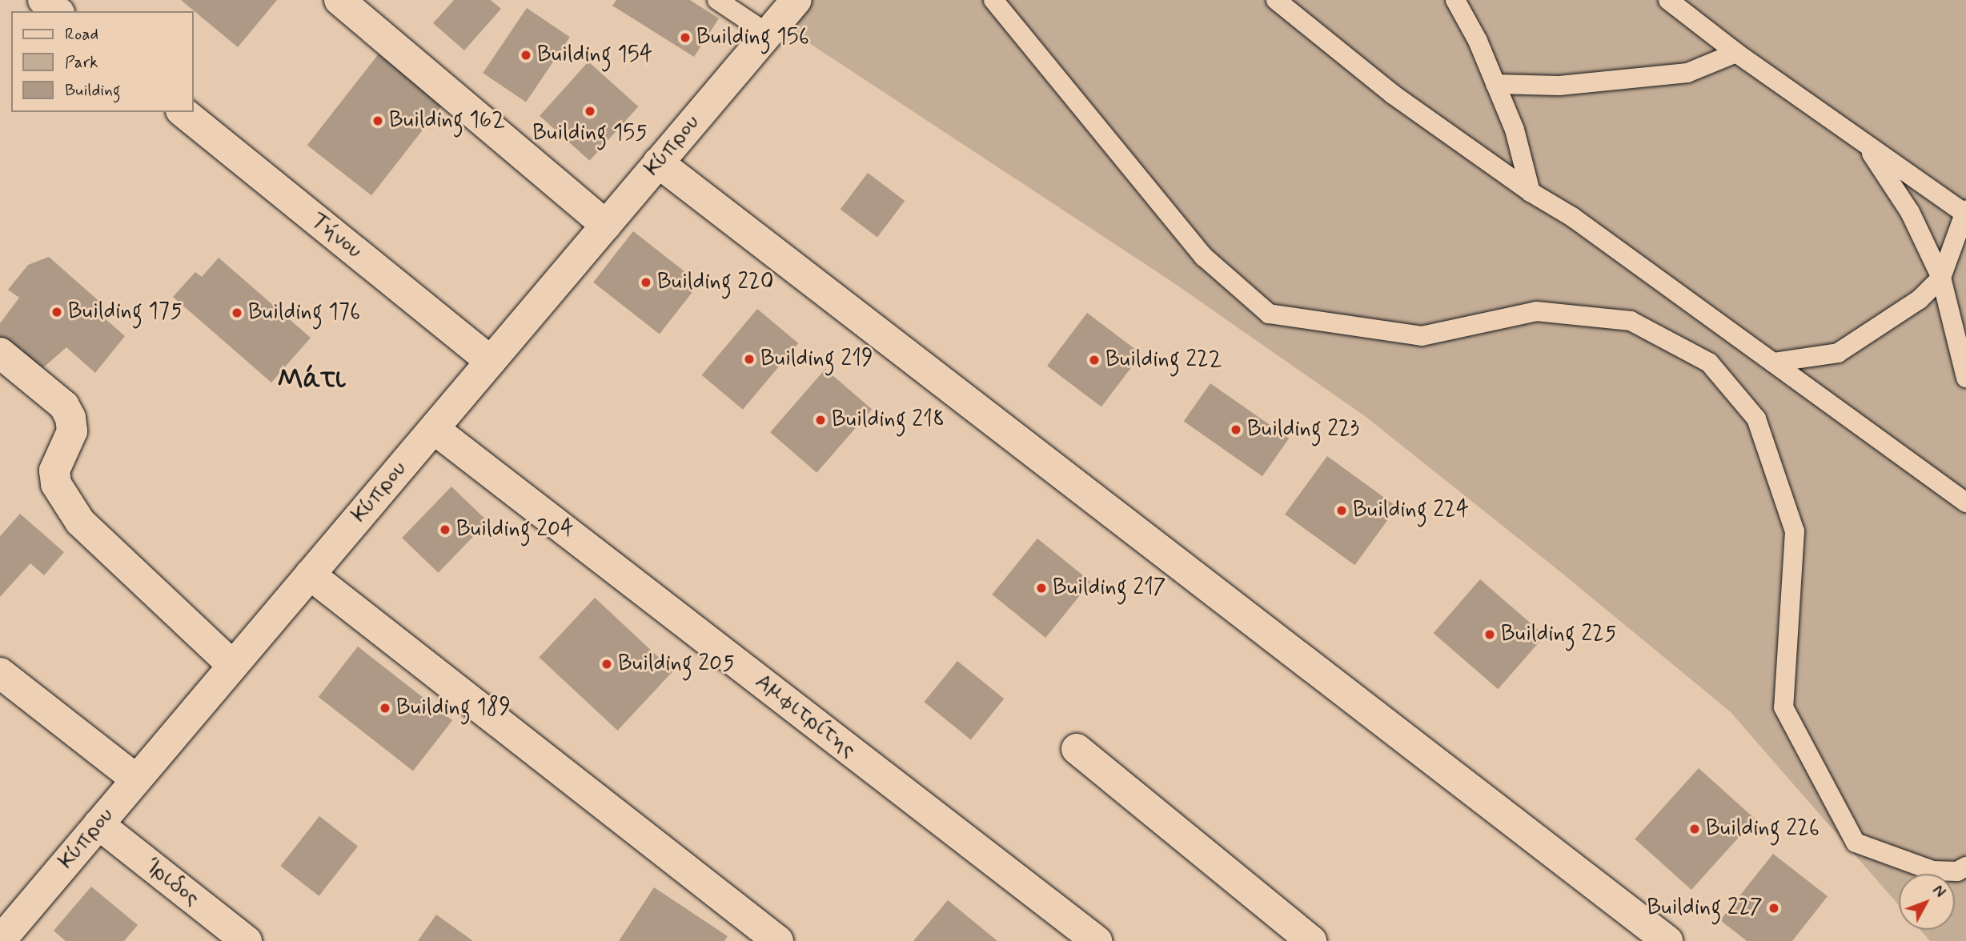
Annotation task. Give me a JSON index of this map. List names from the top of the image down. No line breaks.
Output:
{"streets":{"street":["Κύπρου","Τήνου","Αμφιτρίτης","Ίριδος"]},"crossings":[["Κύπρου","Τήνου"],["Κύπρου","Αμφιτρίτης"],["Κύπρου","Ίριδος"]],"districts":["Μάτι"],"places":["Building 156","Building 154","Building 155","Building 162","Building 220","Building 175","Building 176","Building 219","Building 222","Building 218","Building 223","Building 224","Building 204","Building 217","Building 225","Building 205","Building 189","Building 226","Building 227"],"legend":["Road","Park","Building"],"north":"top right"}
